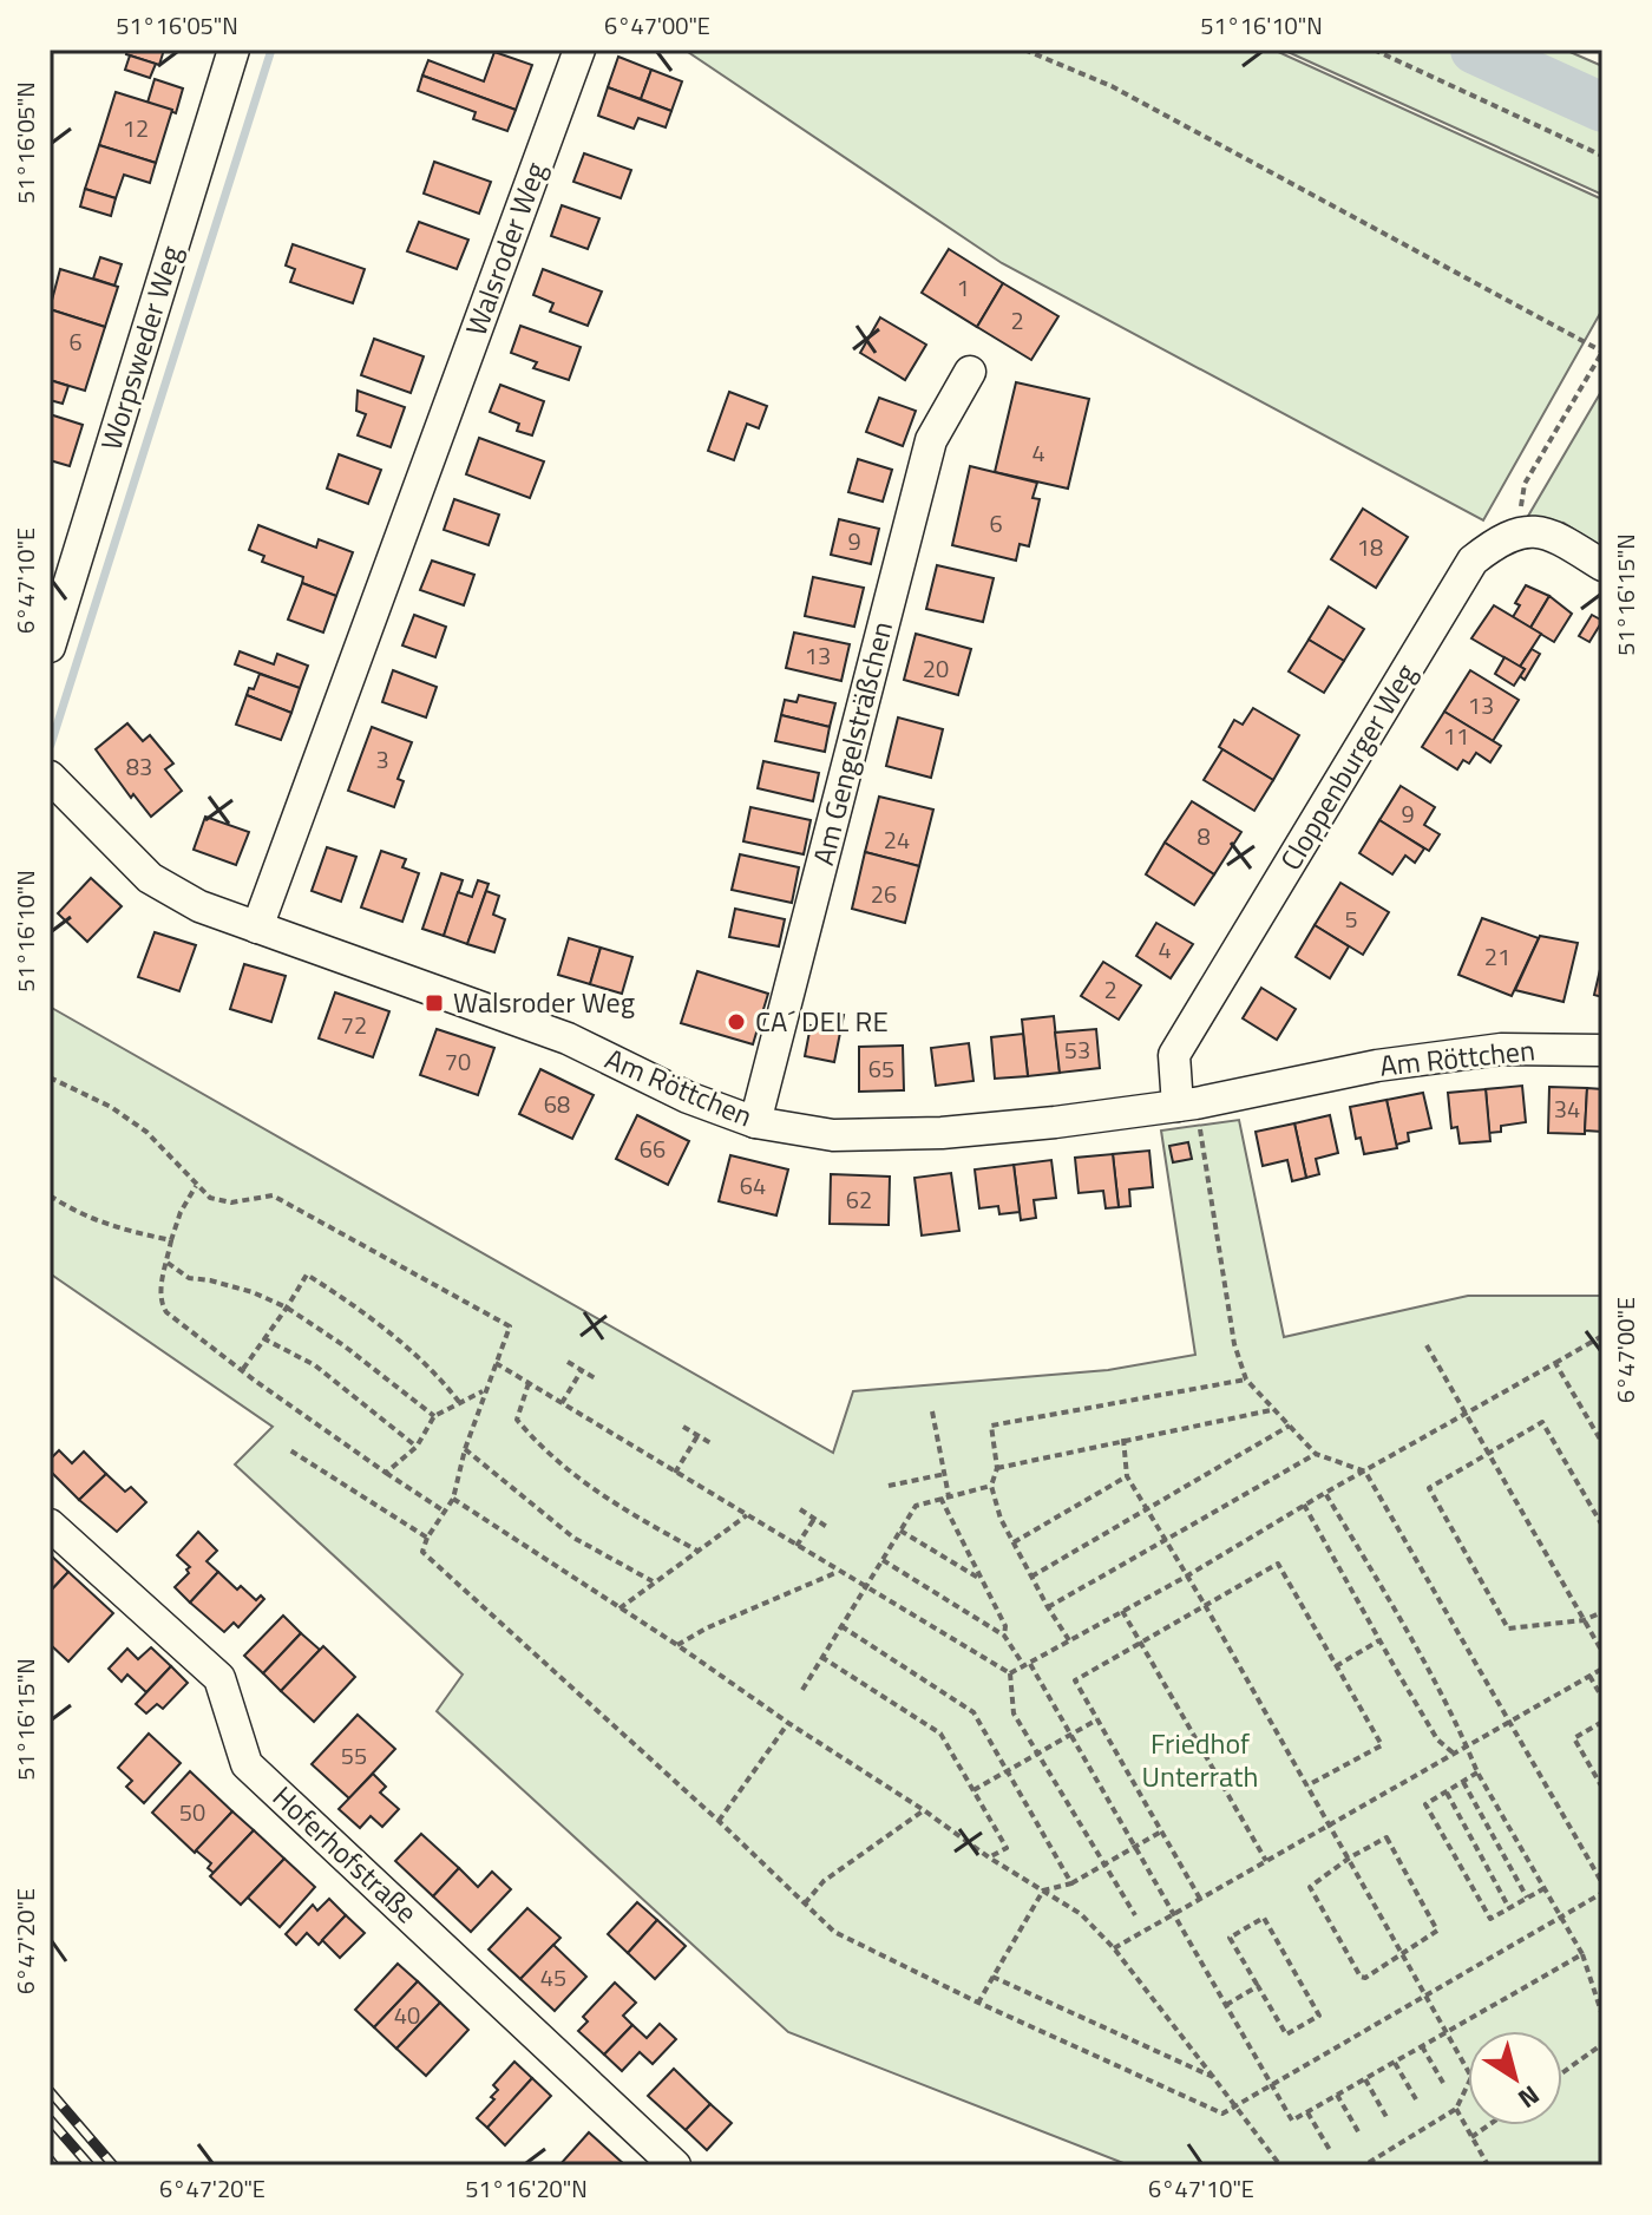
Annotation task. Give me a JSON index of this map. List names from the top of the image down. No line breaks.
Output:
{"streets":{"street":["Walsroder Weg","Worpsweder Weg","Am Gengelsträßchen","Cloppenburger Weg","Am Röttchen","Hoferhofstraße"]},"crossings":[["Walsroder Weg","Am Röttchen"],["Am Gengelsträßchen","Am Röttchen"],["Cloppenburger Weg","Am Röttchen"]],"parks":["Friedhof Unterrath"],"places":{"transit":["Walsroder Weg"],"other":["CA´ DEL RE"]},"house_numbers":["12","1","2","6","4","6","9","18","13","20","13","11","3","83","9","8","24","26","5","4","21","2","72","53","70","65","68","34","66","64","62","55","50","45","40"],"north":"bottom right","coordinates":["51°16'05\"N","6°47'00\"E","51°16'10\"N","6°47'10\"E","51°16'15\"N","6°47'20\"E","51°16'20\"N"]}
